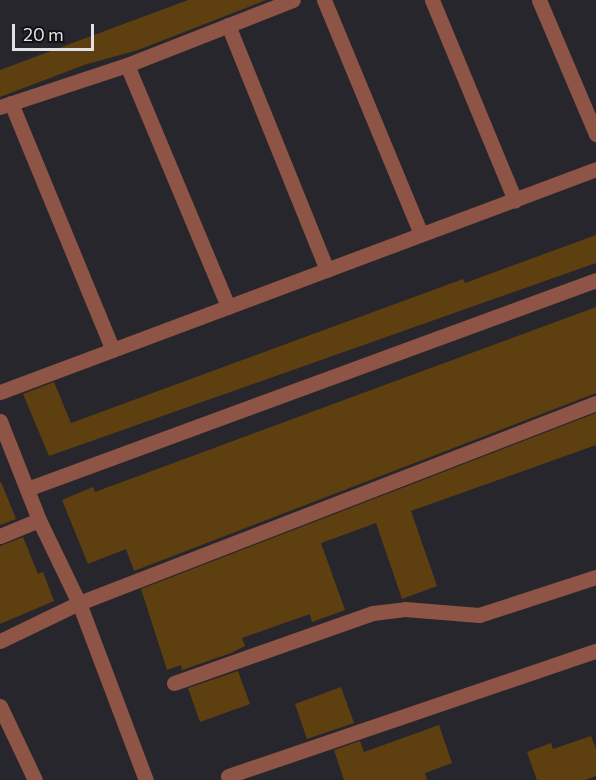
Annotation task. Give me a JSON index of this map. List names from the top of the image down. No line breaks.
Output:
{"scale_bar":"20 m"}
